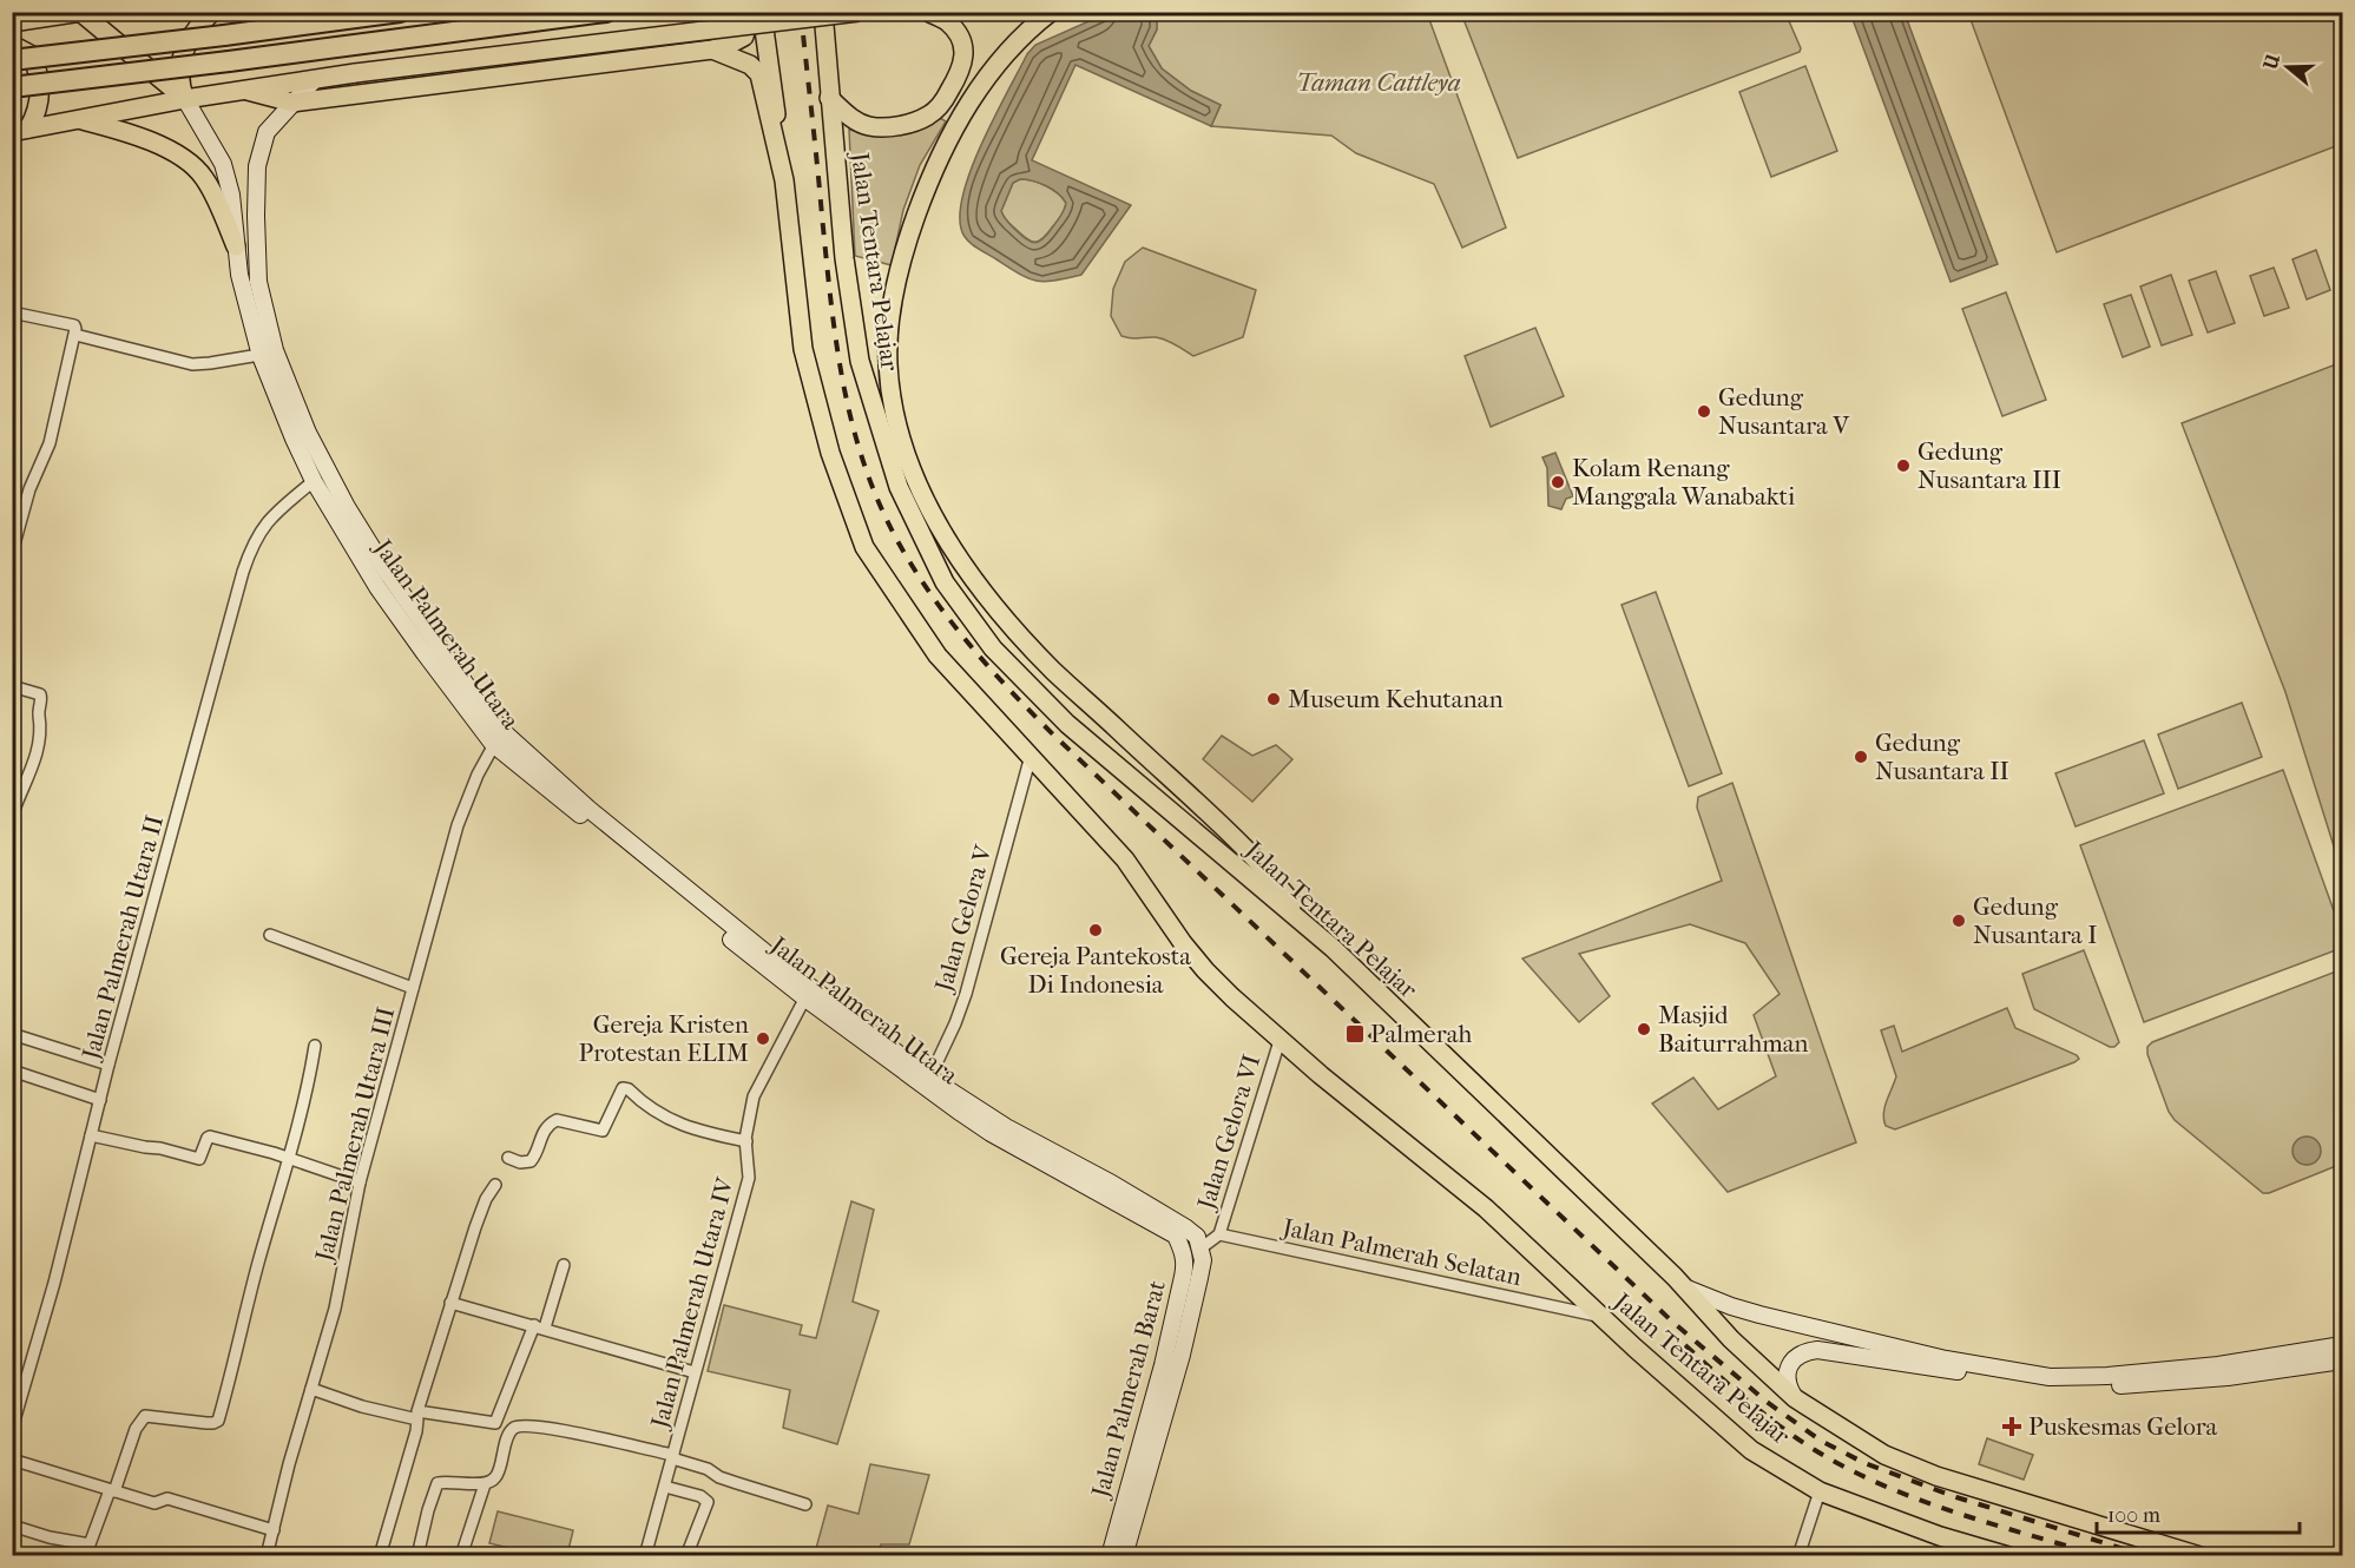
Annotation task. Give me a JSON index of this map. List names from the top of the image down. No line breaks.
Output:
{"streets":{"main road":["Jalan Tentara Pelajar","Jalan Palmerah Utara","Jalan Palmerah Barat"],"street":["Jalan Gelora V","Jalan Palmerah Utara II","Jalan Gelora VI","Jalan Palmerah Utara III","Jalan Palmerah Selatan","Jalan Palmerah Utara IV"]},"crossings":[["Jalan Tentara Pelajar","Jalan Gelora V"],["Jalan Tentara Pelajar","Jalan Gelora VI"],["Jalan Tentara Pelajar","Jalan Palmerah Selatan"],["Jalan Palmerah Utara","Jalan Gelora V"],["Jalan Palmerah Utara","Jalan Palmerah Utara II"],["Jalan Palmerah Utara","Jalan Palmerah Utara III"],["Jalan Palmerah Utara","Jalan Palmerah Utara IV"],["Jalan Palmerah Utara","Jalan Palmerah Barat"],["Jalan Gelora VI","Jalan Palmerah Selatan"]],"parks":["Taman Cattleya"],"places":{"other":["Gedung Nusantara V","Gedung Nusantara III","Kolam Renang Manggala Wanabakti","Museum Kehutanan","Gedung Nusantara II","Gedung Nusantara I","Gereja Pantekosta Di Indonesia","Masjid Baiturrahman","Gereja Kristen Protestan ELIM"],"transit":["Palmerah"],"health":["Puskesmas Gelora"]},"scale_bar":"100 m","north":"left"}
